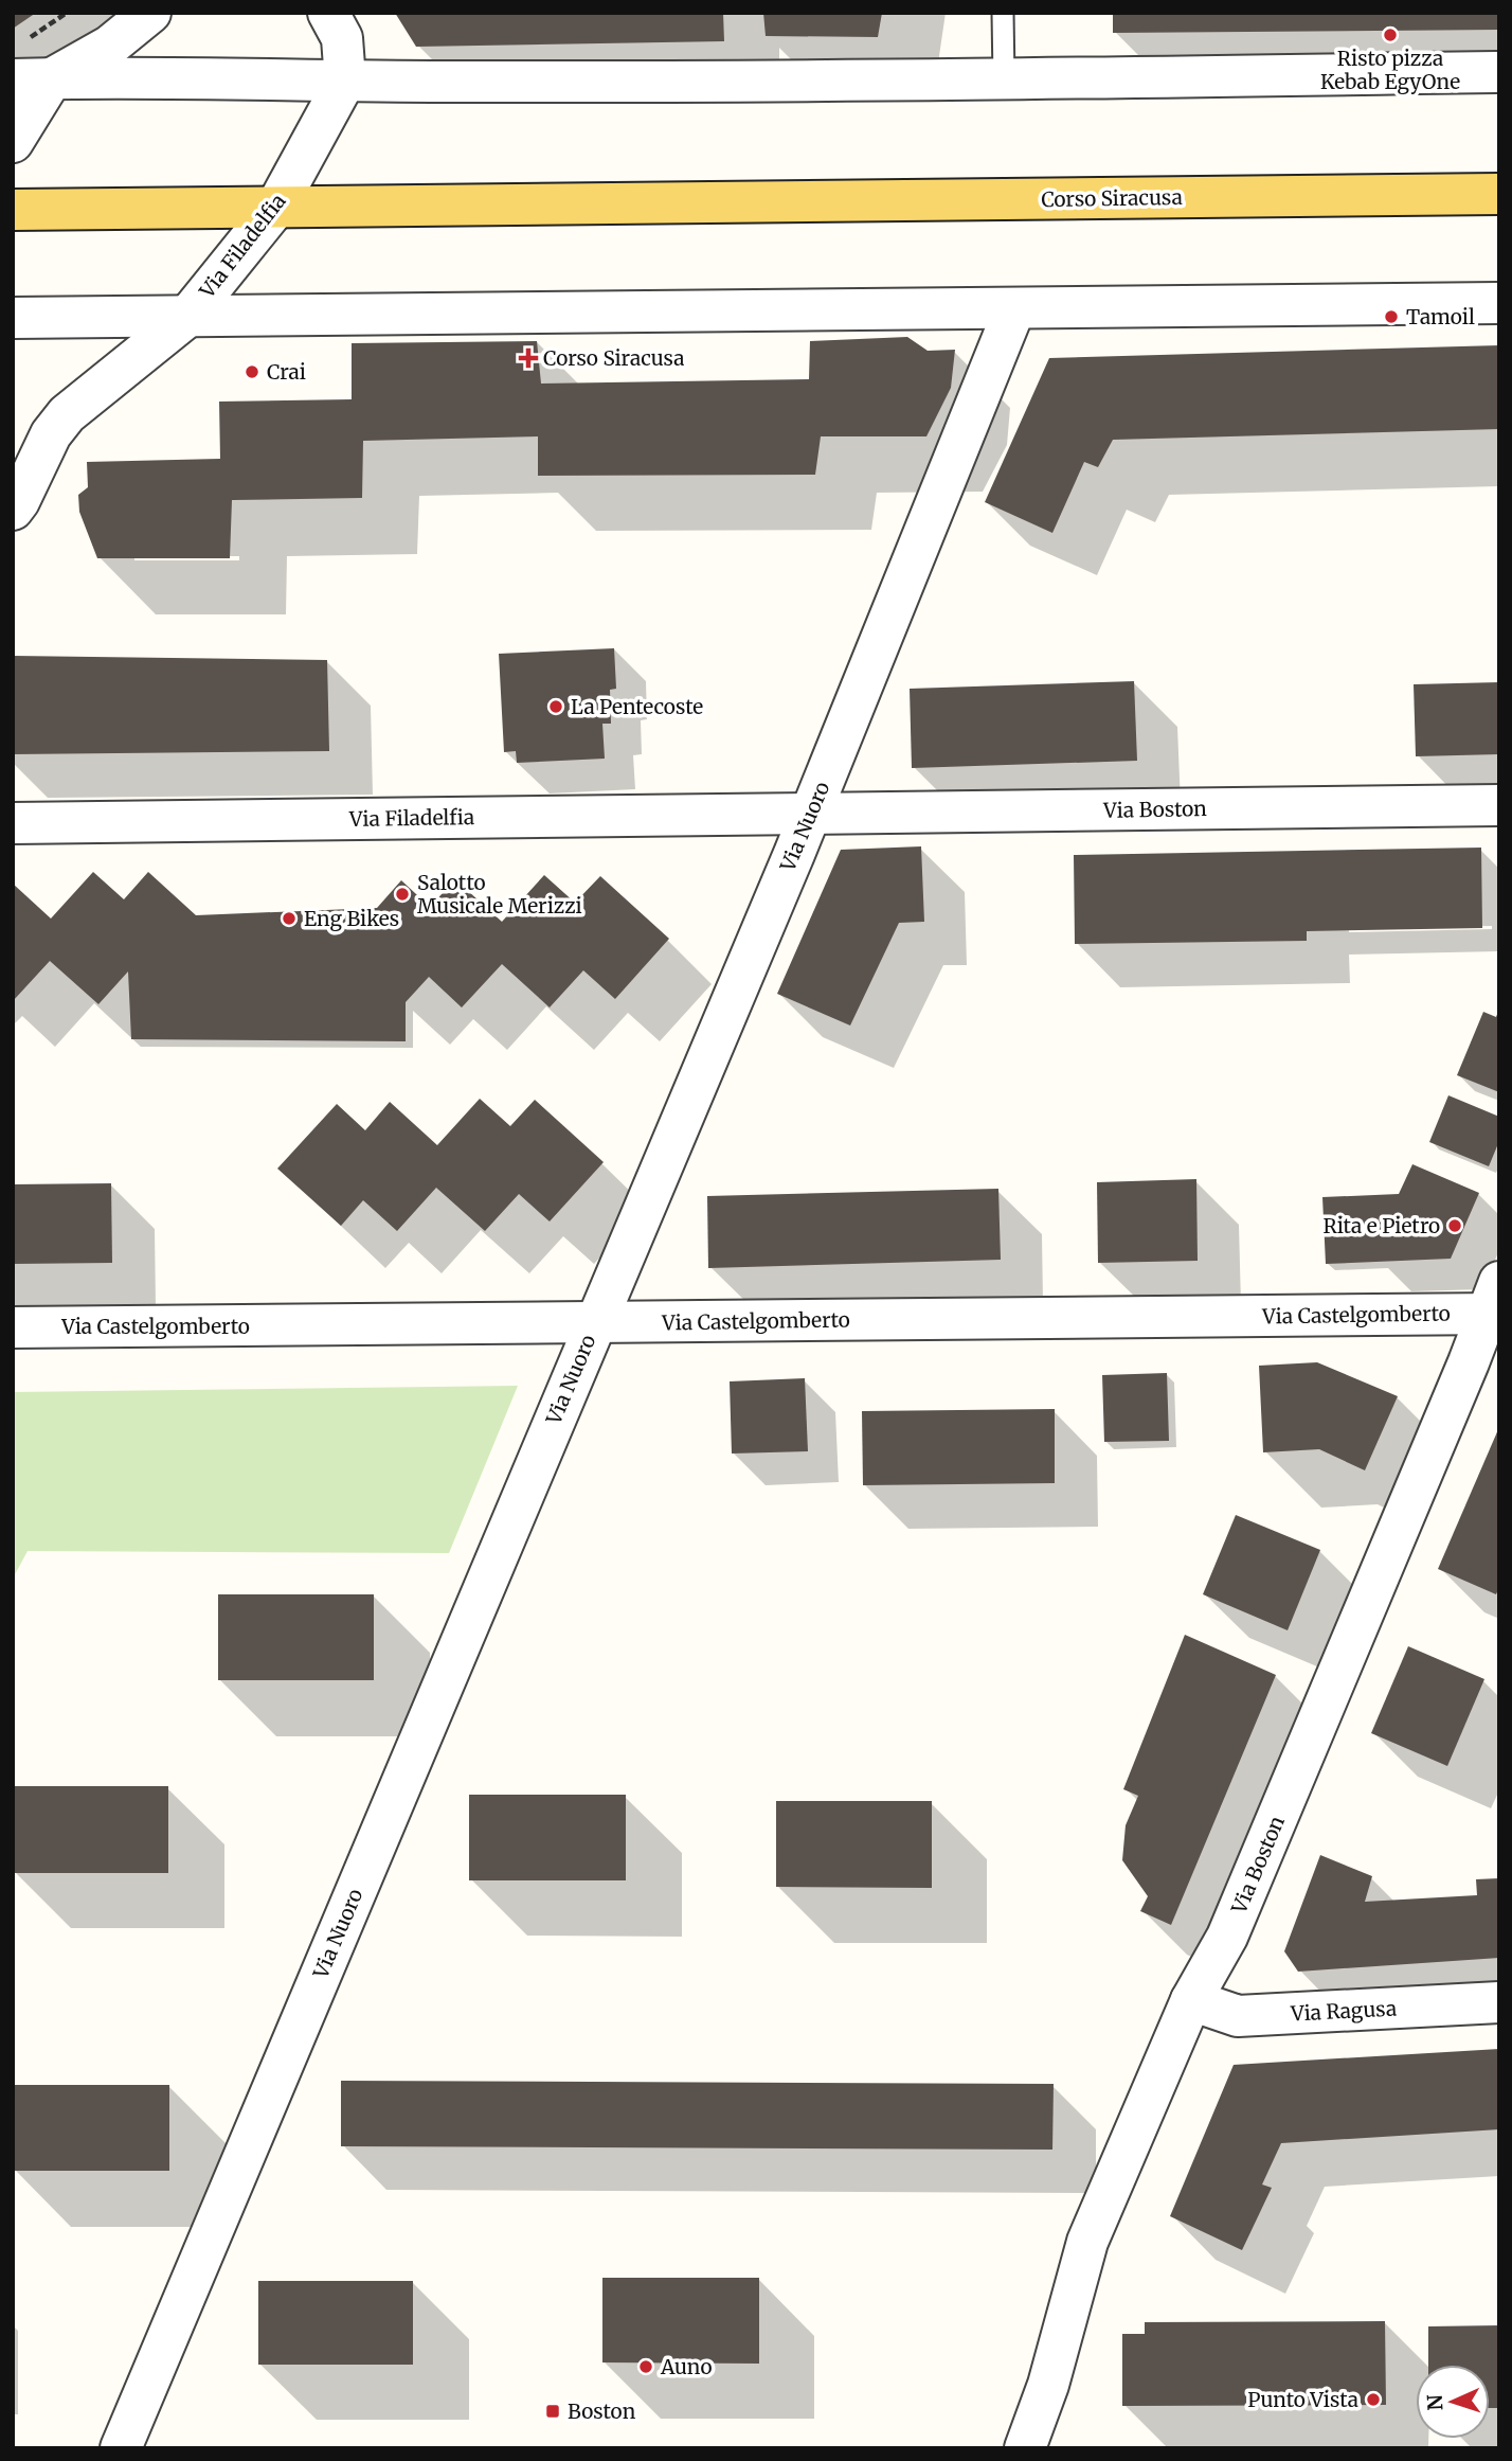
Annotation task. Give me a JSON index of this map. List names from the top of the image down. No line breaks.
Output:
{"streets":{"main road":["Corso Siracusa"],"street":["Via Filadelfia","Via Boston","Via Nuoro","Via Castelgomberto","Via Ragusa"]},"crossings":[["Corso Siracusa","Via Filadelfia"],["Via Filadelfia","Via Boston"],["Via Filadelfia","Via Nuoro"],["Via Boston","Via Nuoro"],["Via Boston","Via Castelgomberto"],["Via Boston","Via Ragusa"],["Via Nuoro","Via Castelgomberto"]],"places":{"other":["Risto pizza Kebab EgyOne","Tamoil","Crai","La Pentecoste","Salotto Musicale Merizzi","Eng Bikes","Rita e Pietro","Auno","Punto Vista"],"health":["Corso Siracusa"],"transit":["Boston"]},"north":"left"}
